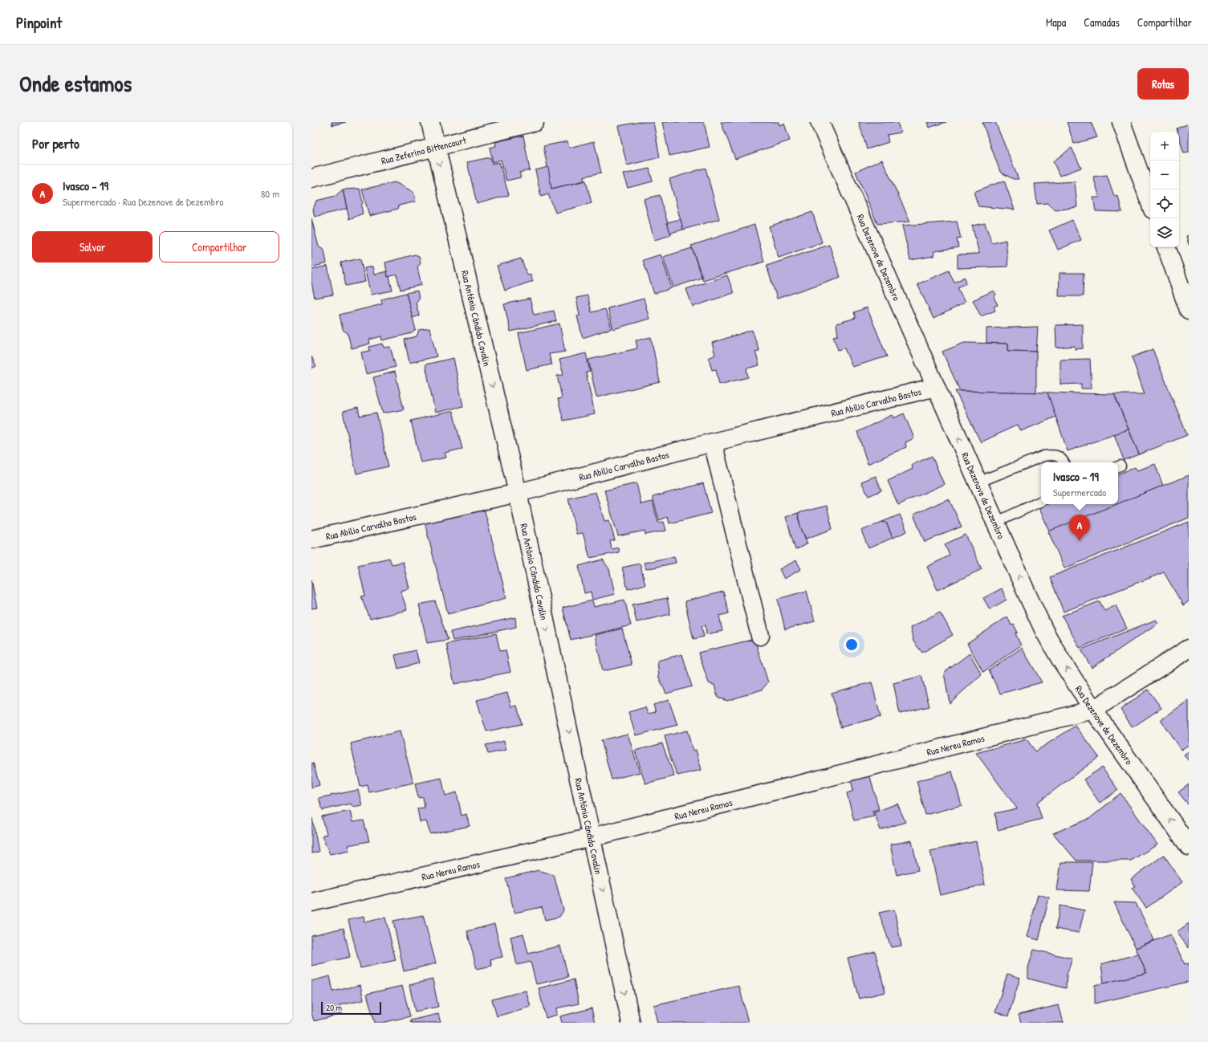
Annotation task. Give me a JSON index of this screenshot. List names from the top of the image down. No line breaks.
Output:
{"streets":{"street":["Rua Zeferino Bittencourt","Rua Dezenove de Dezembro","Rua Antônio Cândido Cavalin","Rua Abílio Carvalho Bastos","Rua Nereu Ramos"]},"crossings":[["Rua Zeferino Bittencourt","Rua Antônio Cândido Cavalin"],["Rua Dezenove de Dezembro","Rua Abílio Carvalho Bastos"],["Rua Dezenove de Dezembro","Rua Nereu Ramos"],["Rua Antônio Cândido Cavalin","Rua Abílio Carvalho Bastos"],["Rua Antônio Cândido Cavalin","Rua Nereu Ramos"]],"one_way":["Rua Dezenove de Dezembro","Rua Antônio Cândido Cavalin"],"scale_bar":"20 m","page":{"header":"Pinpoint","nav":["Mapa","Camadas","Compartilhar"],"title":"Onde estamos","buttons":["Rotas",["Salvar","Compartilhar"]],"heading":"Por perto","map_buttons":["+","−"],"list":[{"mark":"A","name":"Ivasco - 19","note":"Supermercado · Rua Dezenove de Dezembro","value":"80 m"}],"popup":["Ivasco - 19","Supermercado"],"pins":"A","scale":"20 m"}}
